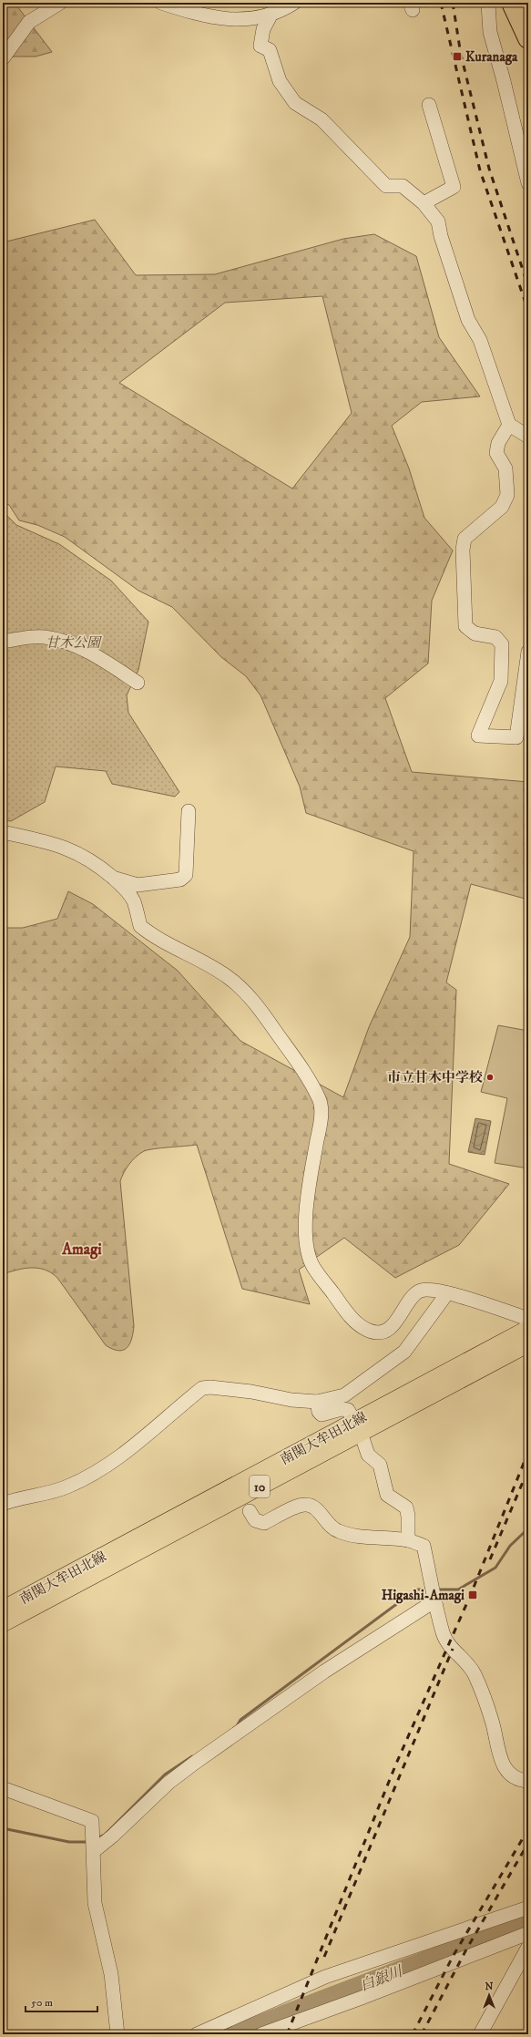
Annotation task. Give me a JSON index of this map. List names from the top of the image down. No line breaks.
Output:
{"streets":{"main road":["南関大牟田北線","10"]},"districts":["Amagi"],"water":["白銀川"],"parks":["甘木公園"],"places":{"transit":["Kuranaga","Higashi-Amagi"],"other":["市立甘木中学校"]},"scale_bar":"50 m","north":"top"}
